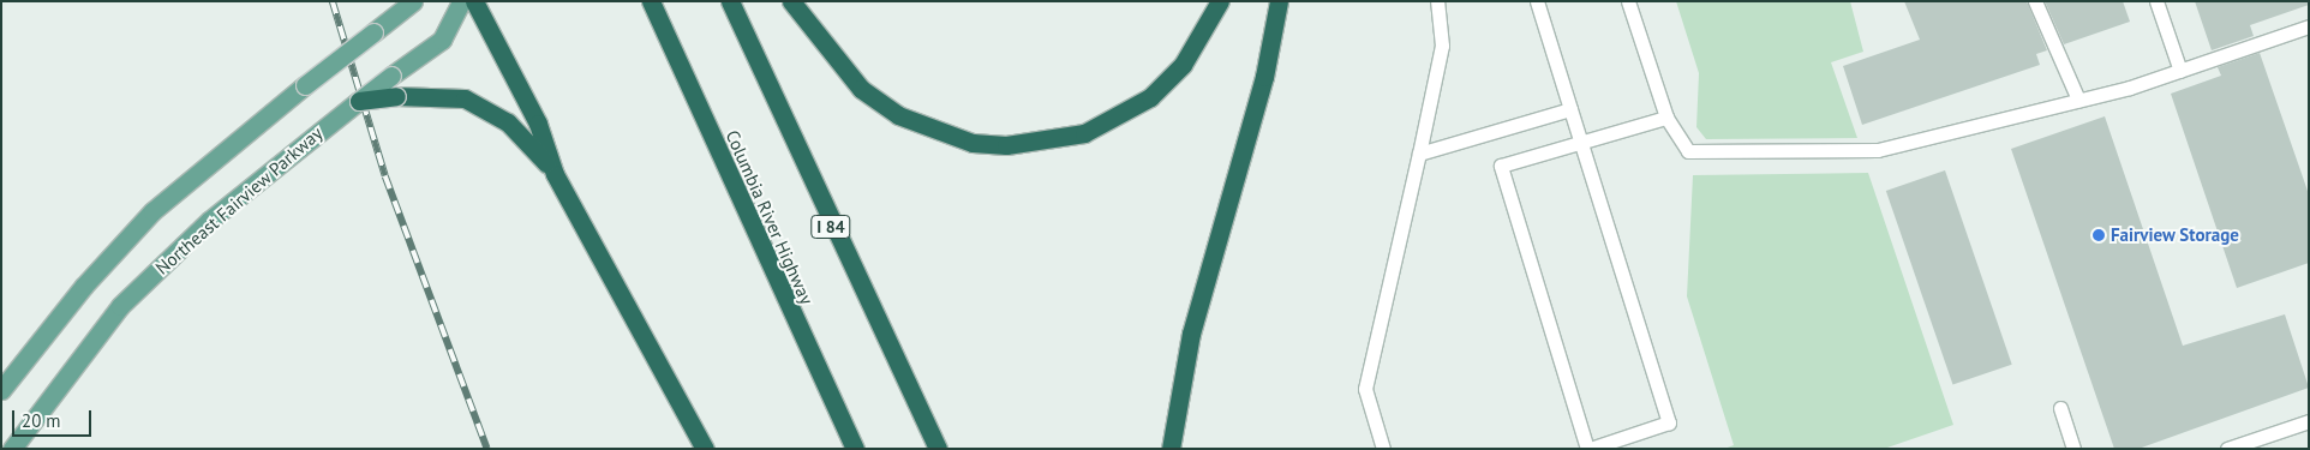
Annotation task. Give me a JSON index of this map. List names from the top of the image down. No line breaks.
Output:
{"streets":{"highway":["Columbia River Highway","I 84"],"main road":["Northeast Fairview Parkway"]},"places":["Fairview Storage"],"scale_bar":"20 m"}
